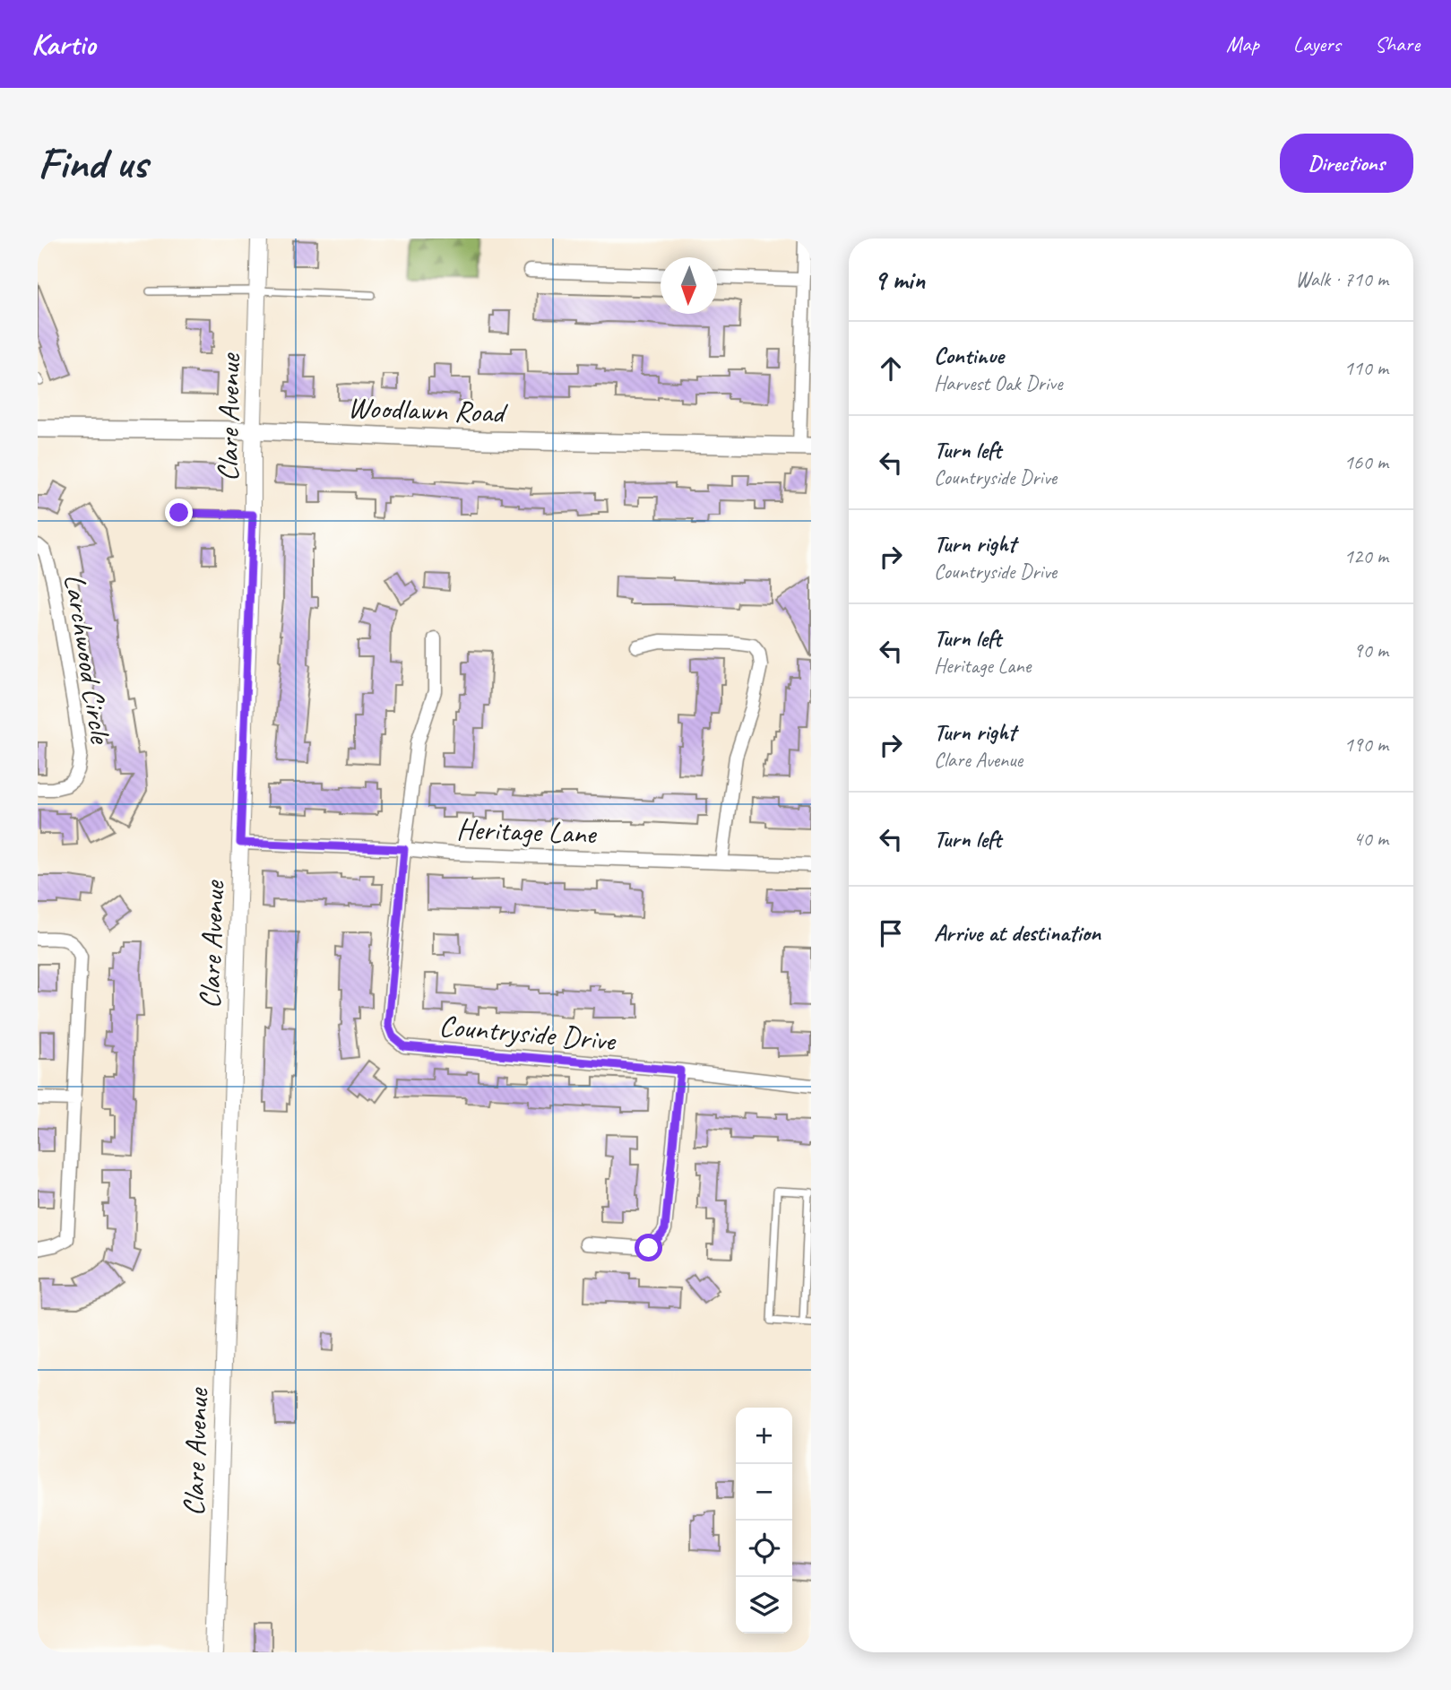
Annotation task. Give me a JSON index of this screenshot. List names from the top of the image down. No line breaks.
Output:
{"streets":{"main road":["Woodlawn Road"],"street":["Clare Avenue","Larchwood Circle","Heritage Lane","Countryside Drive"]},"crossings":[["Woodlawn Road","Clare Avenue"],["Clare Avenue","Heritage Lane"],["Heritage Lane","Countryside Drive"]],"north":"bottom","page":{"header":"Kartio","nav":["Map","Layers","Share"],"buttons":"Directions","title":"Find us","heading":["9 min","Walk · 710 m"],"list":[["Continue","Harvest Oak Drive","110 m"],["Turn left","Countryside Drive","160 m"],["Turn right","Countryside Drive","120 m"],["Turn left","Heritage Lane","90 m"],["Turn right","Clare Avenue","190 m"],["Turn left","40 m"],"Arrive at destination"],"map_buttons":["+","−"]}}
